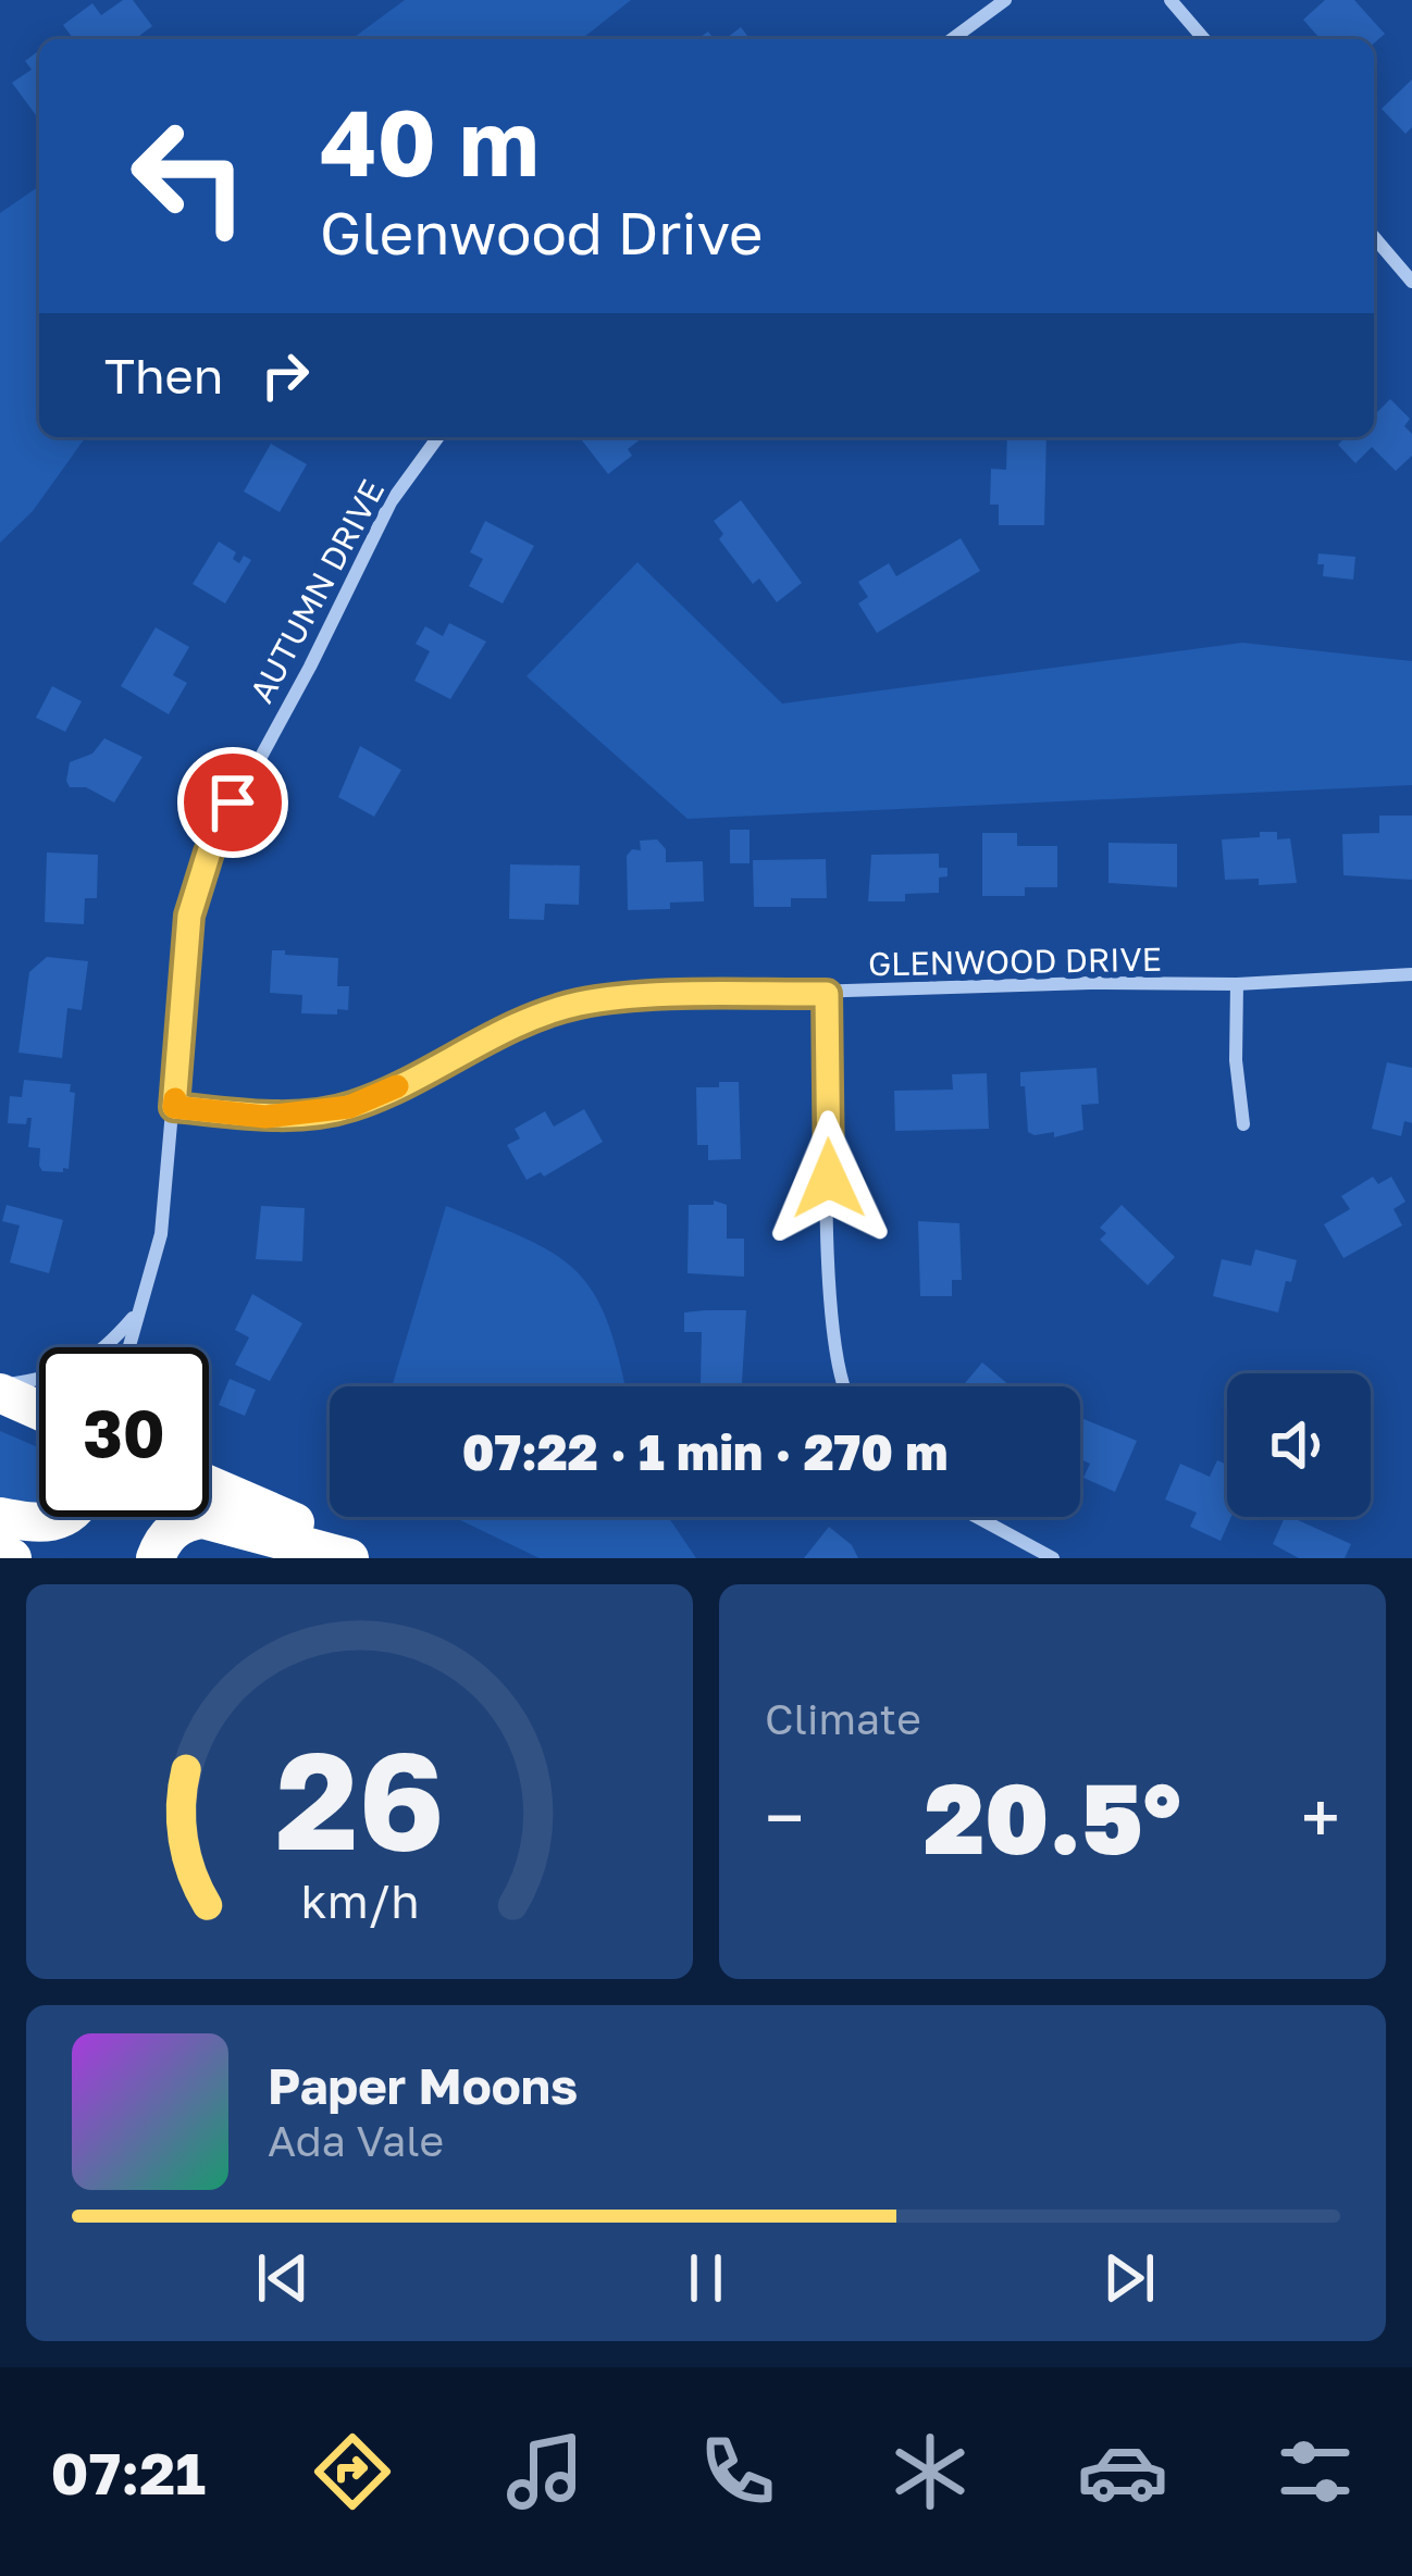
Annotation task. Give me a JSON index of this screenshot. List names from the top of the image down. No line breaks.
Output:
{"streets":{"street":["AUTUMN DRIVE","GLENWOOD DRIVE"]},"crossings":[["AUTUMN DRIVE","GLENWOOD DRIVE"]],"page":{"turn":["40 m","Glenwood Drive"],"then":"Then","limit":"30","trip":"07:22 · 1 min · 270 m","tile":"Climate","heat":["−","20.5°","+"],"song":["Paper Moons","Ada Vale"],"tabs":"07:21","gauge":["26","km/h"]}}
